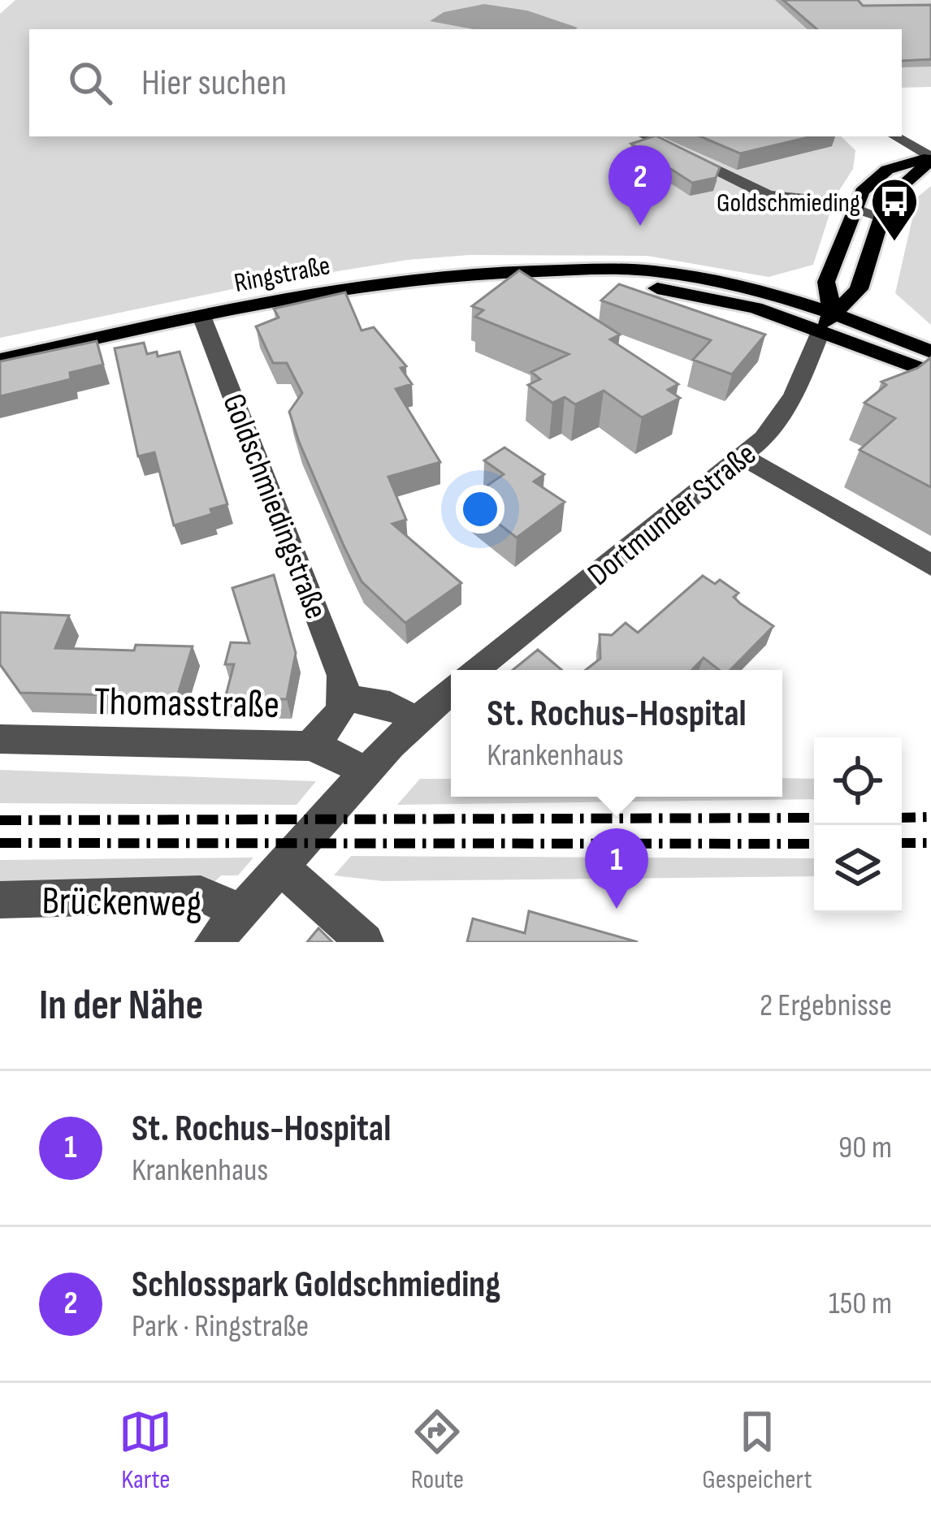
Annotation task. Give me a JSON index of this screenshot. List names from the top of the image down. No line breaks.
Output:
{"streets":{"main road":["Ringstraße","Dortmunder Straße"],"street":["Goldschmiedingstraße","Thomasstraße","Brückenweg"]},"crossings":[["Ringstraße","Goldschmiedingstraße"],["Ringstraße","Dortmunder Straße"]],"places":{"bus stop":["Goldschmieding"]},"page":{"search":"Hier suchen","pins":["2","1"],"popup":["St. Rochus-Hospital","Krankenhaus"],"heading":["In der Nähe","2 Ergebnisse"],"list":[{"mark":"1","name":"St. Rochus-Hospital","note":"Krankenhaus","value":"90 m"},{"mark":"2","name":"Schlosspark Goldschmieding","note":"Park · Ringstraße","value":"150 m"}],"nav":["Karte","Route","Gespeichert"]}}
